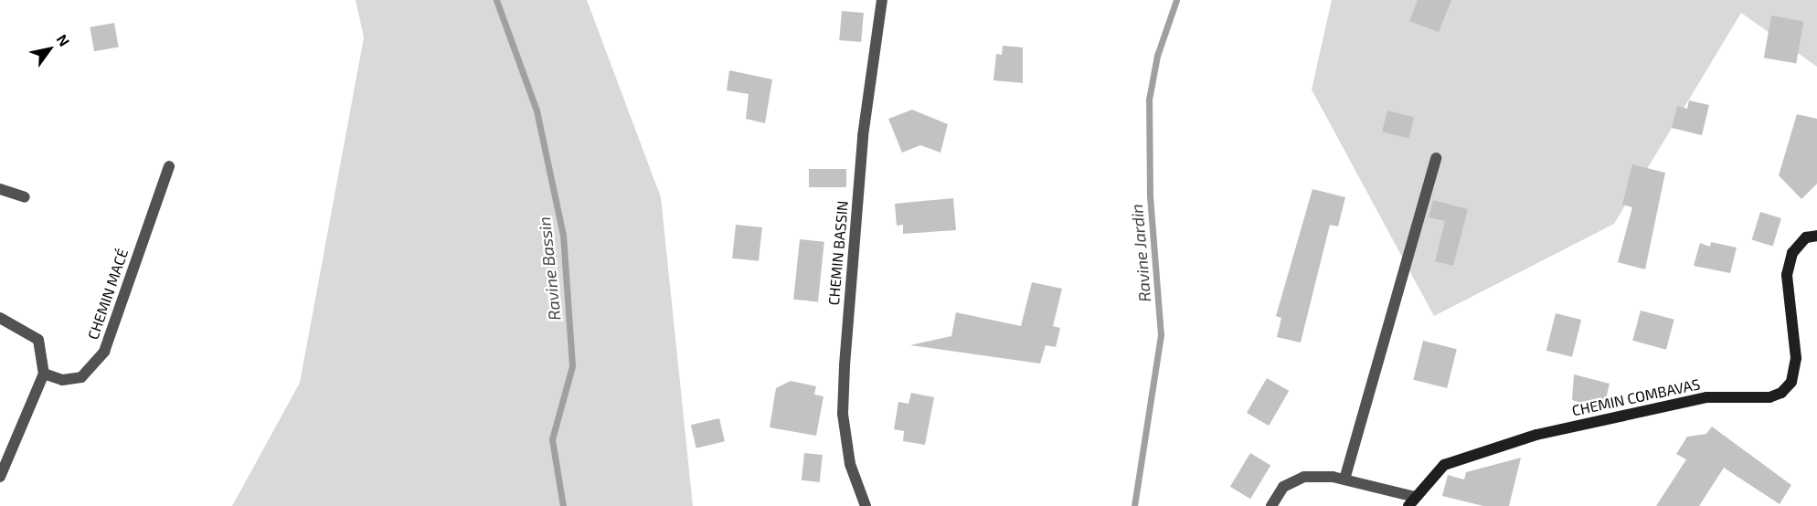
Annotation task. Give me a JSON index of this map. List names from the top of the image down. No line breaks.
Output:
{"streets":{"street":["CHEMIN BASSIN","CHEMIN MACÉ","CHEMIN COMBAVAS"]},"water":["Ravine Jardin","Ravine Bassin"],"north":"top right"}
